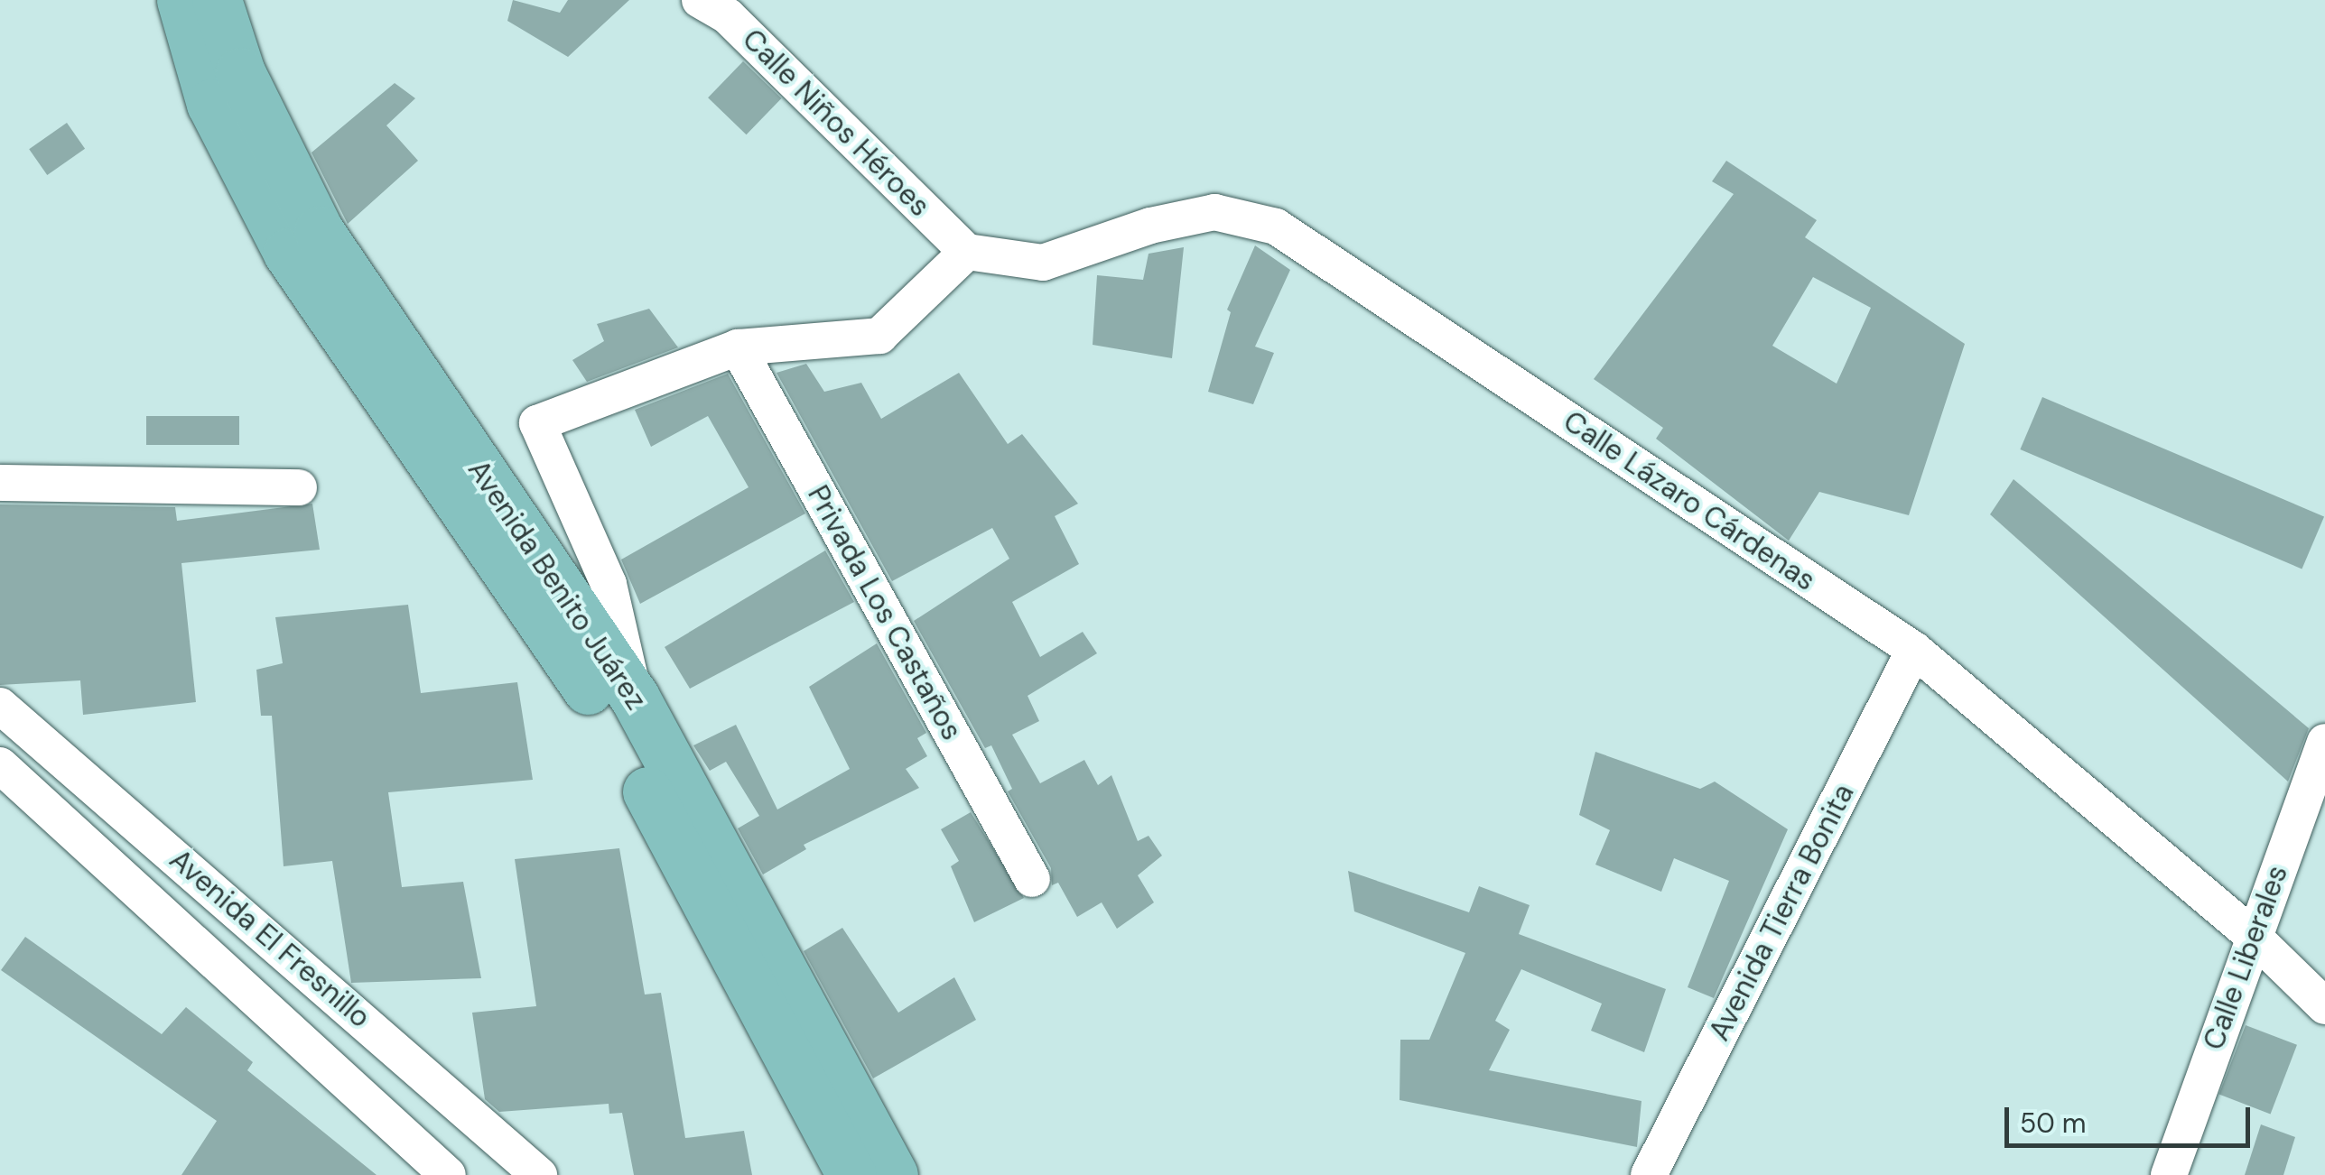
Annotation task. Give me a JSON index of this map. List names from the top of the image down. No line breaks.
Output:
{"streets":{"main road":["Avenida Benito Juárez"],"street":["Calle Niños Héroes","Calle Lázaro Cárdenas","Privada Los Castaños","Avenida Tierra Bonita","Avenida El Fresnillo","Calle Liberales"]},"crossings":[["Calle Niños Héroes","Calle Lázaro Cárdenas"],["Calle Lázaro Cárdenas","Avenida Tierra Bonita"],["Calle Lázaro Cárdenas","Calle Liberales"]],"scale_bar":"50 m"}
